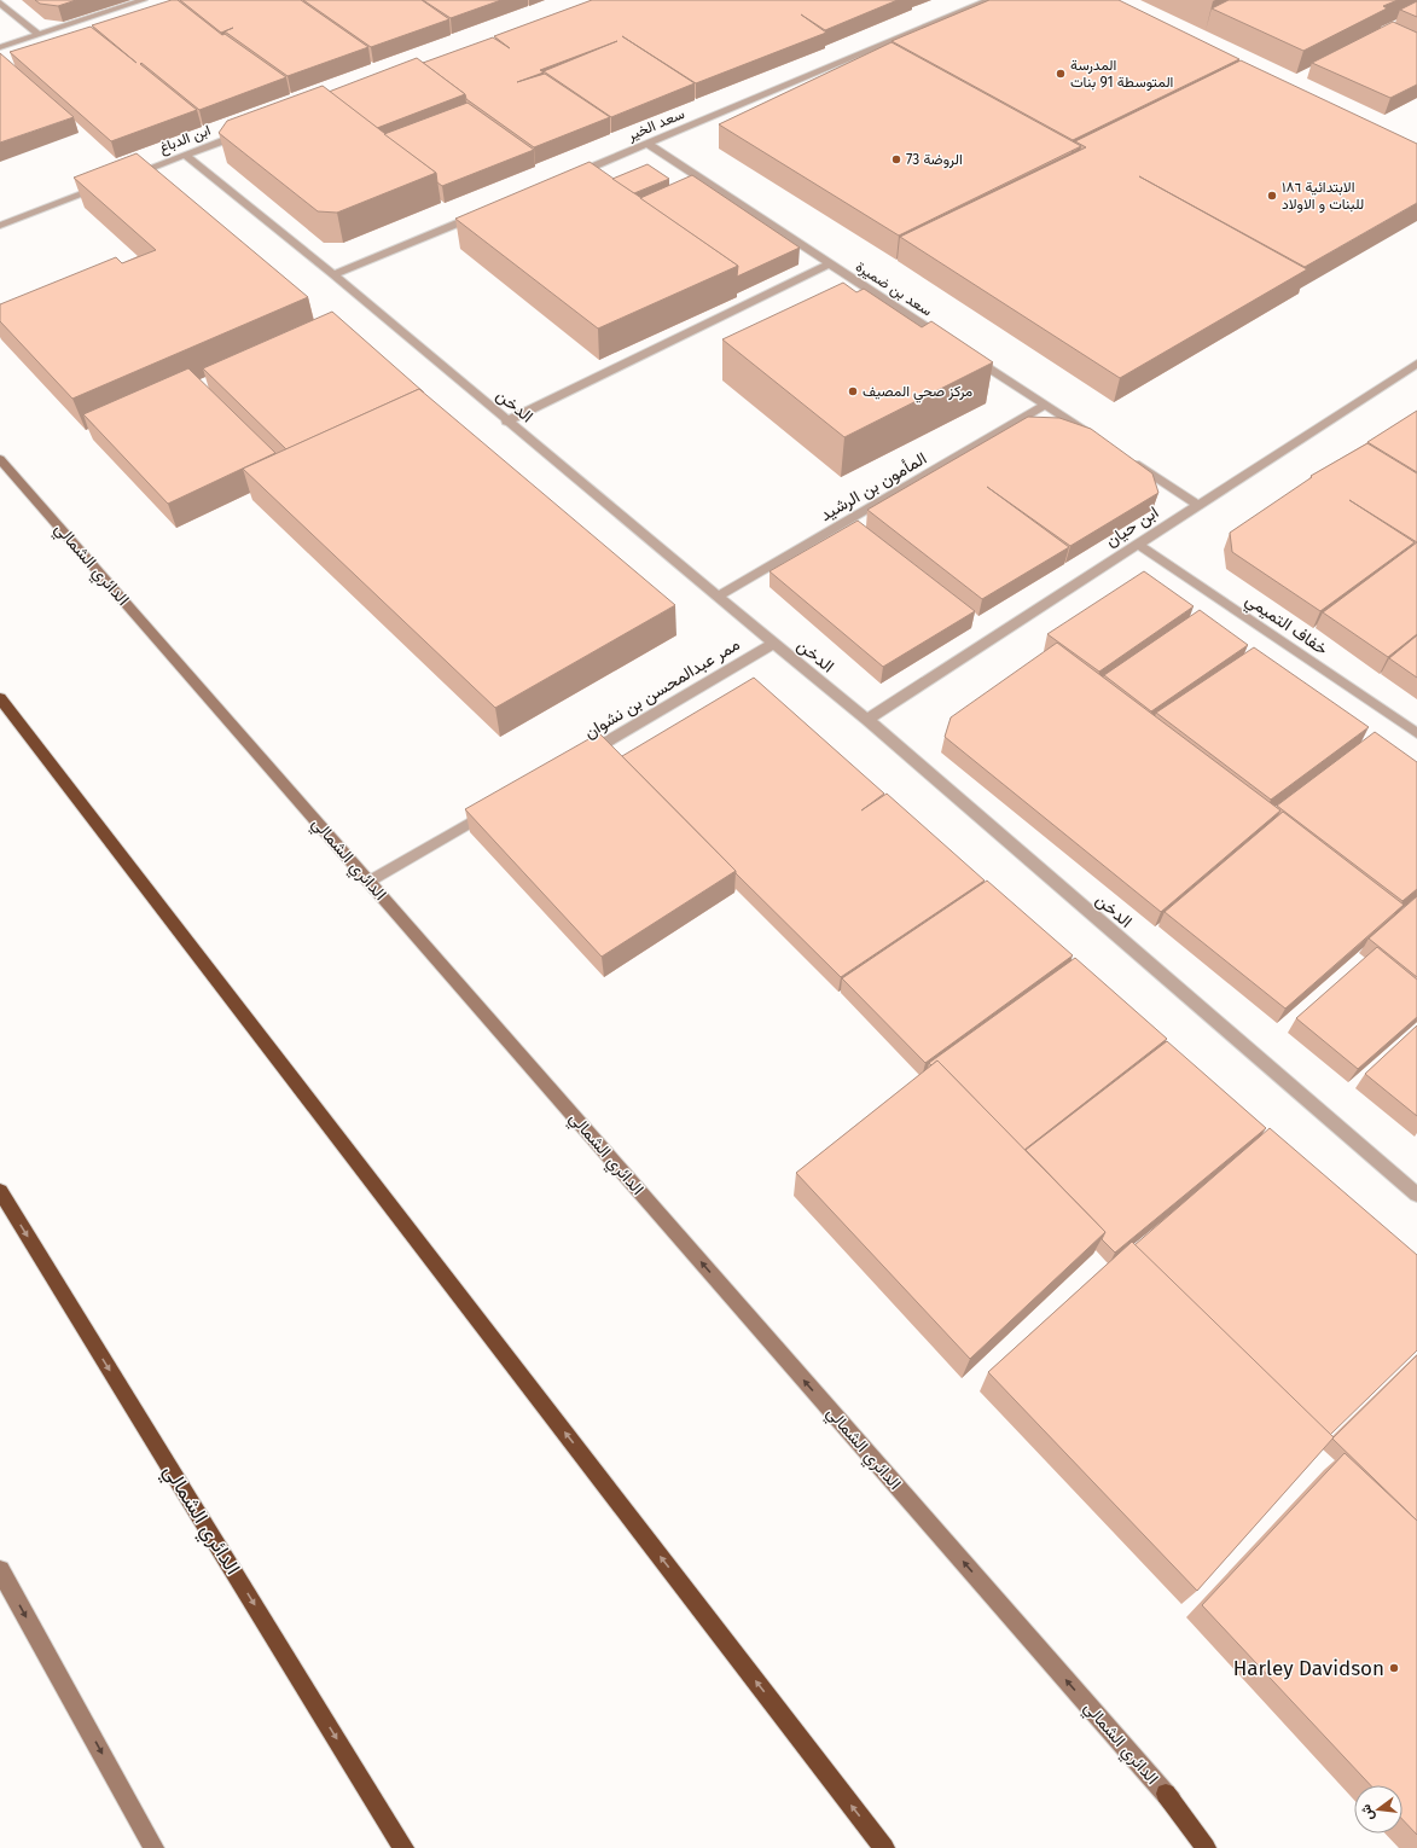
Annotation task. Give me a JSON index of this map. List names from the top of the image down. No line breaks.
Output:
{"streets":{"highway":["الدائري الشمالي"],"street":["سعد الخير","ابن الدباغ","سعد بن ضميرة","الدخن","المأمون بن الرشيد","ابن حيان","خفاف التميمي","ممر عبدالمحسن بن نشوان"]},"crossings":[["سعد الخير","سعد بن ضميرة"],["ابن الدباغ","الدخن"],["الدخن","المأمون بن الرشيد"],["الدخن","ابن حيان"],["الدخن","ممر عبدالمحسن بن نشوان"],["ابن حيان","خفاف التميمي"]],"places":["المدرسة المتوسطة 91 بنات","الروضة 73","الابتدائية ١٨٦ للبنات و الاولاد","مركز صحي المصيف","Harley Davidson"],"north":"left"}
